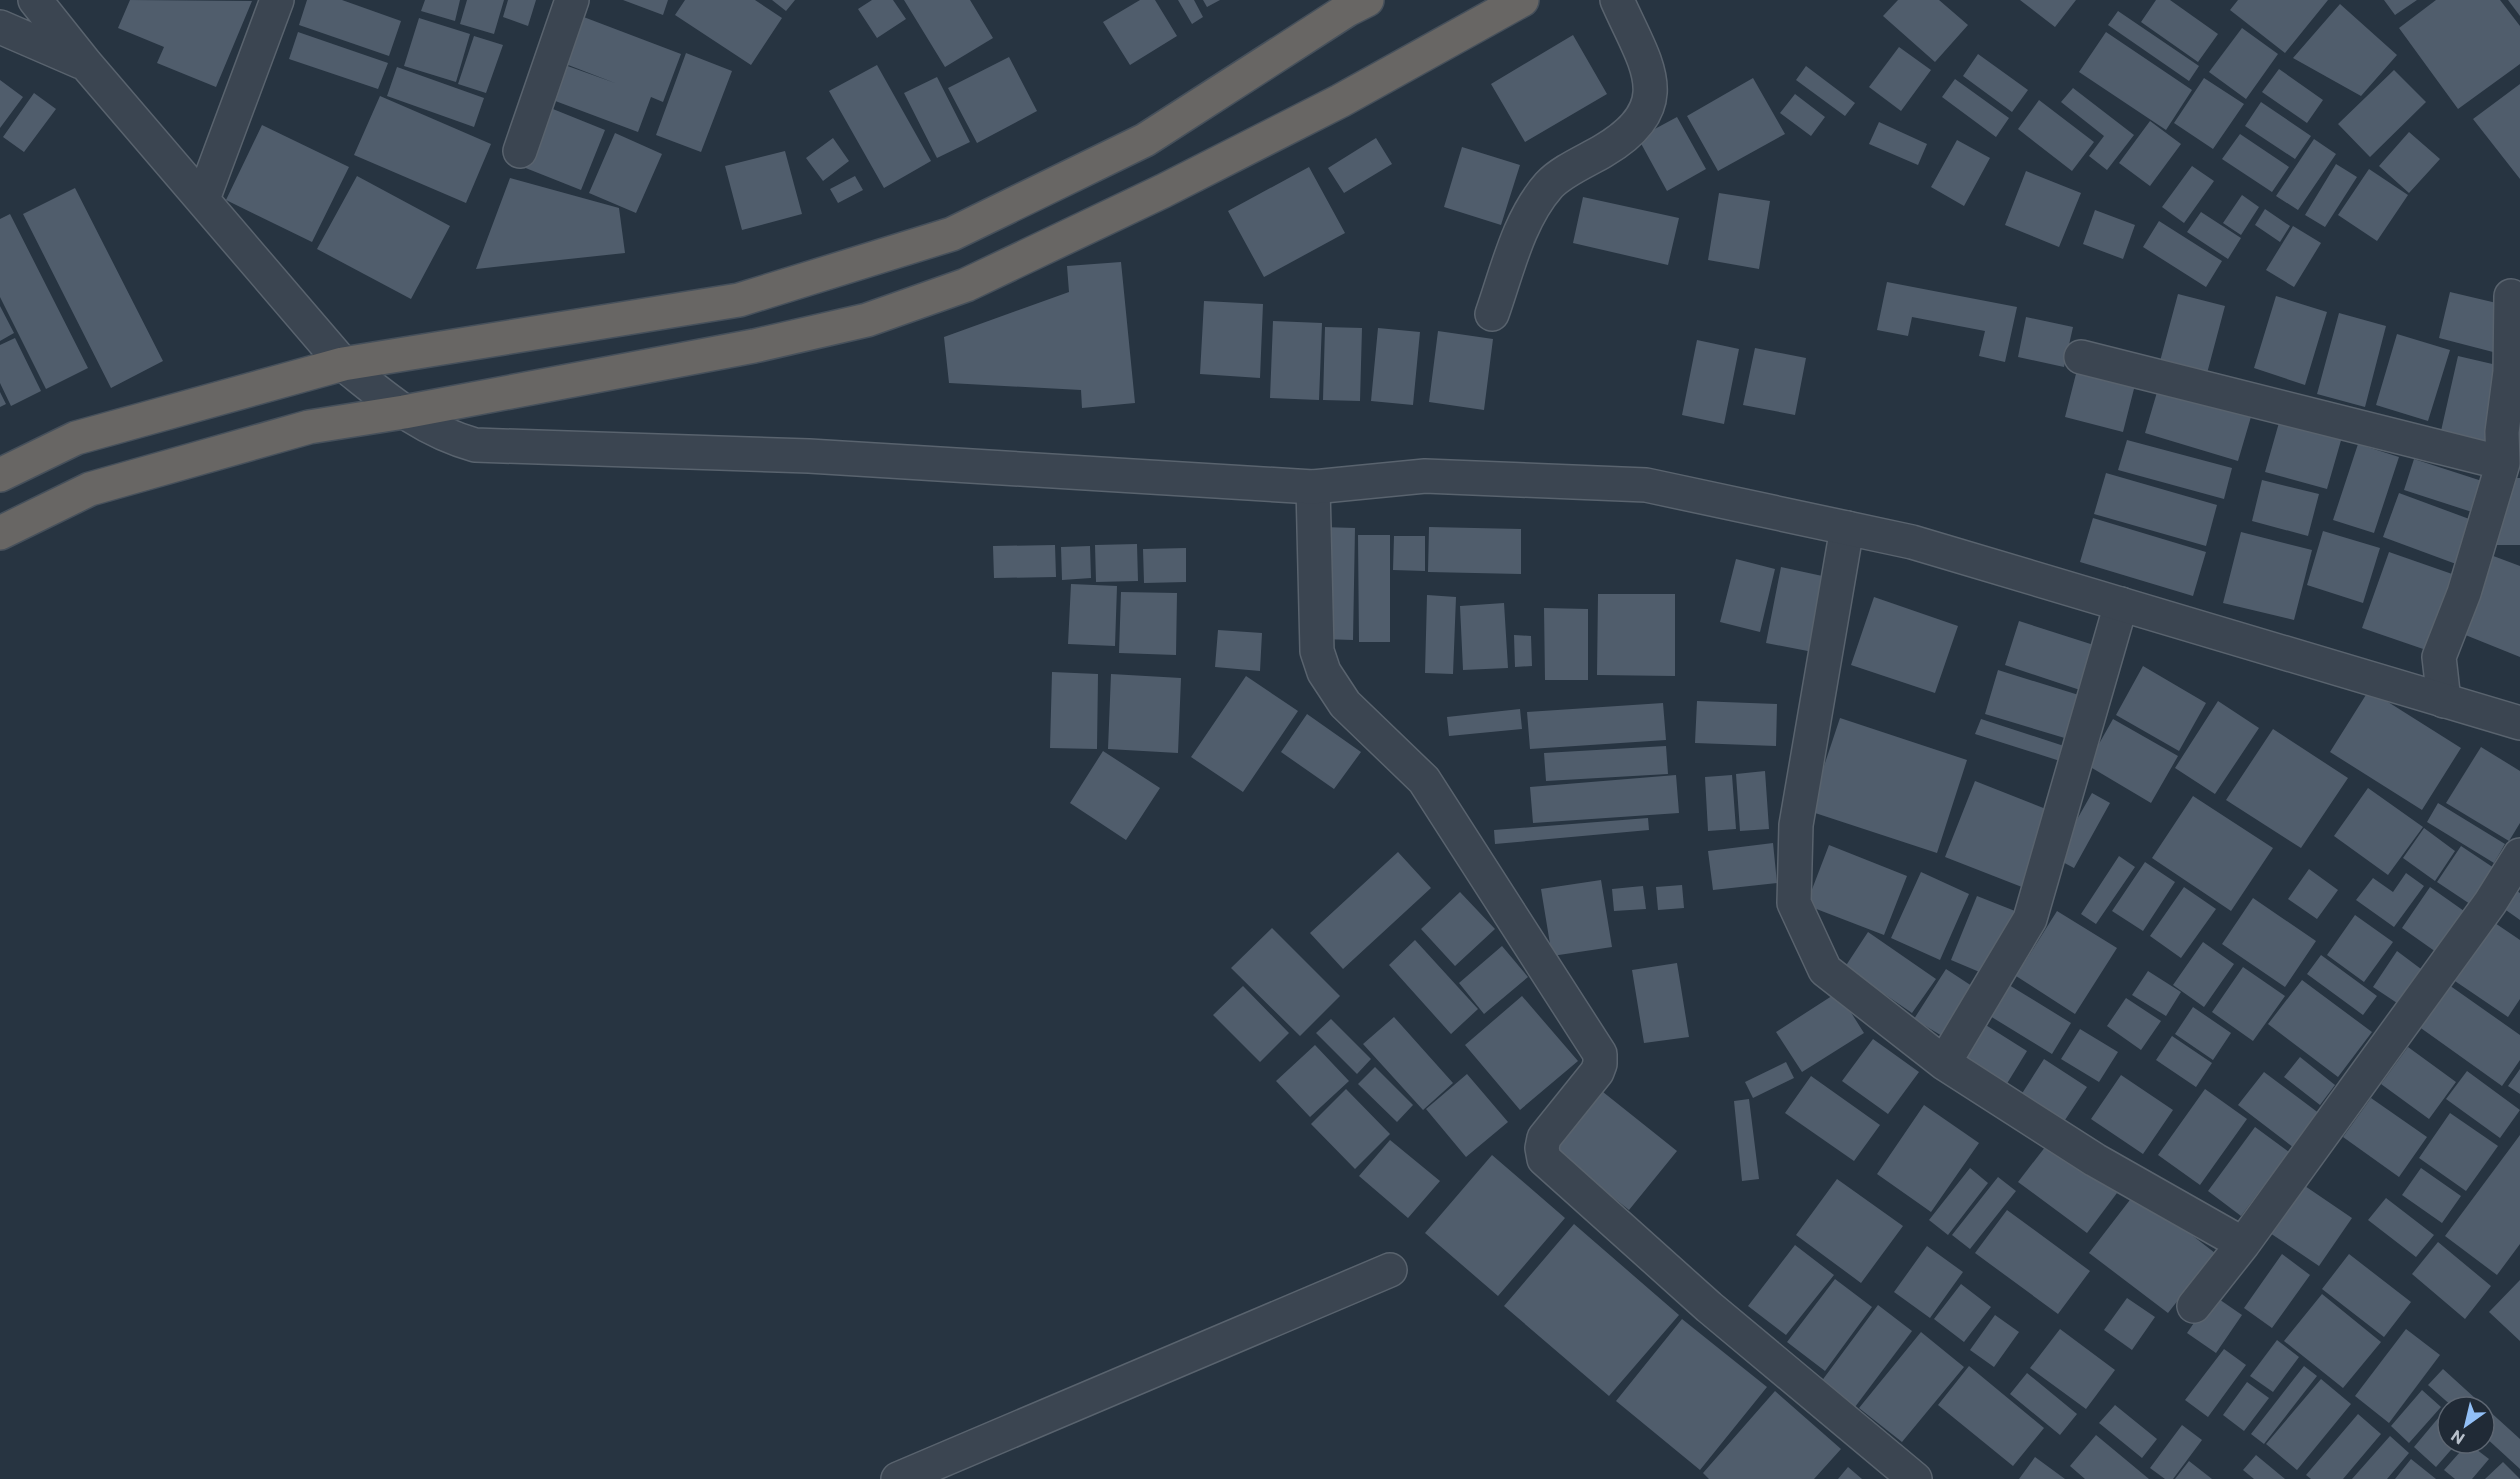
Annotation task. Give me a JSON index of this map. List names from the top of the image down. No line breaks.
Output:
{"north":"bottom left"}
